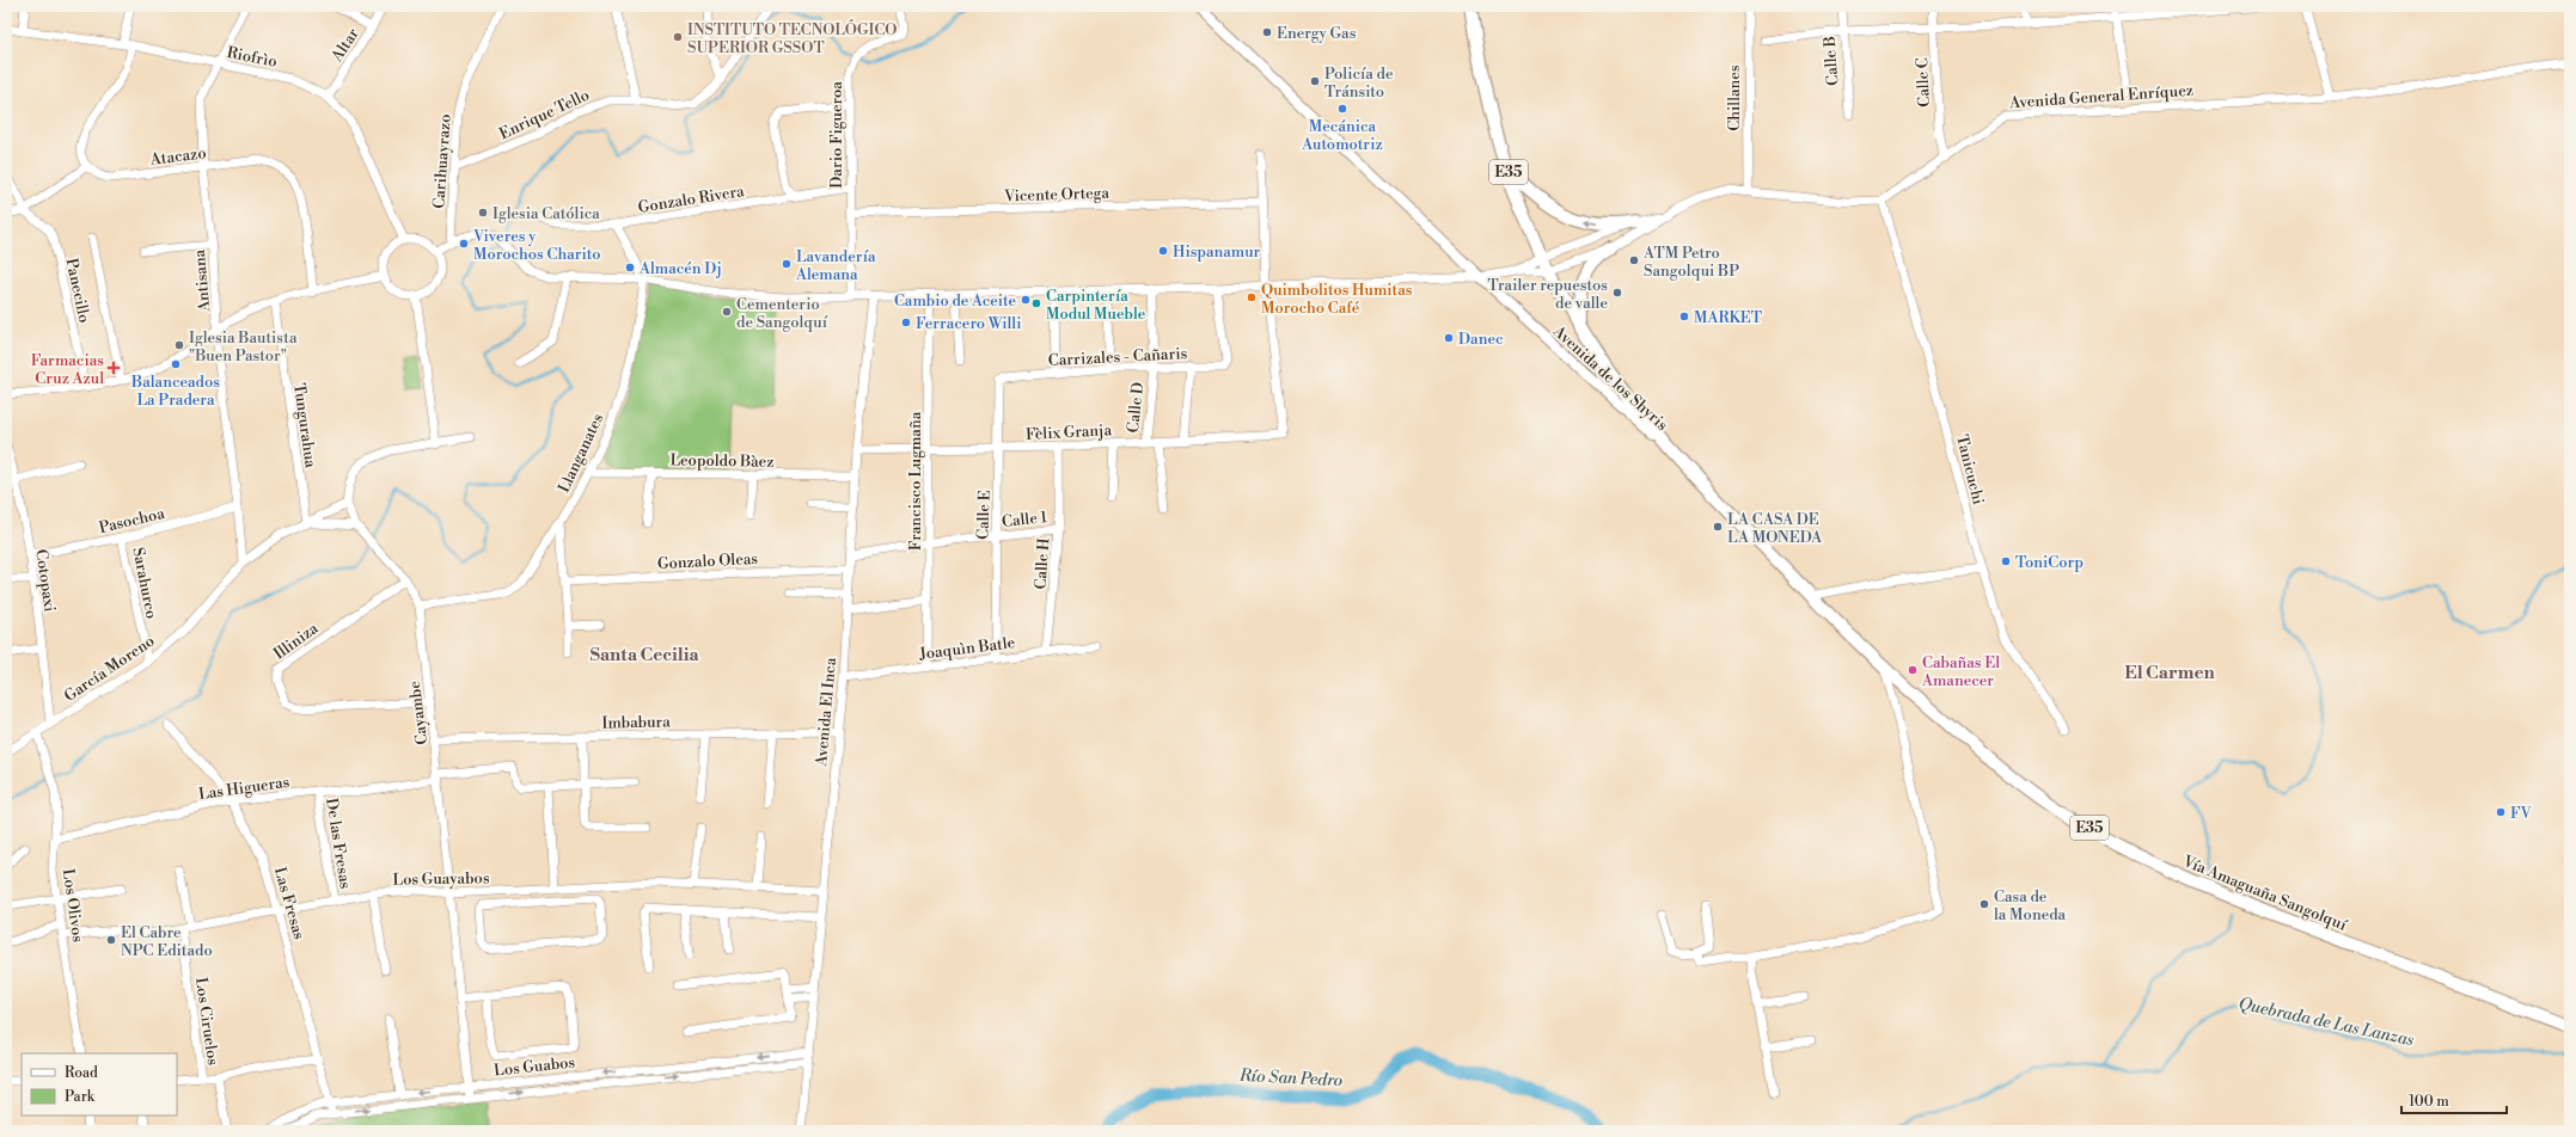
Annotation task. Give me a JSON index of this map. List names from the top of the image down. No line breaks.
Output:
{"streets":{"highway":["E35","Vía Amaguaña Sangolquí"],"main road":["Avenida de los Shyris"],"street":["Altar","Riofrìo","Calle B","Calle C","Avenida General Enríquez","Chillanes","Enrique Tello","Dario Figueroa","Atacazo","Carihuayrazo","Vicente Ortega","Gonzalo Rivera","Antisana","Panecillo","Carrizales - Cañaris","Calle D","Tungurahua","Fèlix Granja","Llanganates","Leopoldo Bàez","Tanicuchi","Francisco Lugmaña","Calle E","Calle 1","Pasochoa","Gonzalo Oleas","Calle H","Cotopaxi","Sarahurco","Illiniza","Joaquìn Batle","García Moreno","Avenida El Inca","Cayambe","Imbabura","Las Higueras","De las Fresas","Los Guayabos","Las Fresas","Los Olivos","Los Ciruelos","Los Guabos"]},"crossings":[["Altar","Riofrìo"],["Riofrìo","Antisana"],["Calle C","Avenida General Enríquez"],["Avenida General Enríquez","Tanicuchi"],["Enrique Tello","Carihuayrazo"],["Dario Figueroa","Vicente Ortega"],["Dario Figueroa","Gonzalo Rivera"],["Atacazo","Antisana"],["E35","Vía Amaguaña Sangolquí"],["Antisana","Pasochoa"],["Antisana","García Moreno"],["Carrizales - Cañaris","Calle D"],["Carrizales - Cañaris","Calle E"],["Avenida de los Shyris","Vía Amaguaña Sangolquí"],["Calle D","Fèlix Granja"],["Tungurahua","García Moreno"],["Fèlix Granja","Francisco Lugmaña"],["Fèlix Granja","Calle E"],["Fèlix Granja","Calle H"],["Fèlix Granja","Avenida El Inca"],["Llanganates","Leopoldo Bàez"],["Llanganates","Cayambe"],["Leopoldo Bàez","Avenida El Inca"],["Francisco Lugmaña","Calle 1"],["Francisco Lugmaña","Joaquìn Batle"],["Calle E","Calle 1"],["Calle E","Joaquìn Batle"],["Calle 1","Calle H"],["Calle 1","Avenida El Inca"],["Pasochoa","Cotopaxi"],["Pasochoa","Sarahurco"],["Gonzalo Oleas","Avenida El Inca"],["Calle H","Joaquìn Batle"],["Cotopaxi","García Moreno"],["Sarahurco","García Moreno"],["Illiniza","Cayambe"],["Joaquìn Batle","Avenida El Inca"],["García Moreno","Cayambe"],["García Moreno","Los Olivos"],["Avenida El Inca","Imbabura"],["Avenida El Inca","Los Guayabos"],["Avenida El Inca","Los Guabos"],["Cayambe","Imbabura"],["Cayambe","Las Higueras"],["Cayambe","Los Guayabos"],["Cayambe","Los Guabos"],["Las Higueras","De las Fresas"],["Las Higueras","Las Fresas"],["Las Higueras","Los Olivos"],["De las Fresas","Los Guayabos"],["Los Guayabos","Las Fresas"],["Los Guayabos","Los Olivos"],["Los Guayabos","Los Ciruelos"],["Las Fresas","Los Guabos"]],"districts":["Santa Cecilia","El Carmen"],"water":["Quebrada de Las Lanzas","Río San Pedro"],"places":{"other":["Energy Gas","INSTITUTO TECNOLÓGICO SUPERIOR GSSOT","Policía de Tránsito","Mecánica Automotriz","Iglesia Católica","Viveres y Morochos Charito","Hispanamur","ATM Petro Sangolqui BP","Lavandería Alemana","Almacén Dj","Trailer repuestos de valle","Quimbolitos Humitas Morocho Café","Cambio de Aceite","Carpintería Modul Mueble","Cementerio de Sangolquí","MARKET","Ferracero Willi","Danec","Iglesia Bautista \"Buen Pastor\"","Balanceados La Pradera","LA CASA DE LA MONEDA","ToniCorp","Cabañas El Amanecer","FV","Casa de la Moneda","El Cabre NPC Editado"],"health":["Farmacias Cruz Azul"]},"legend":["Road","Park"],"scale_bar":"100 m"}
